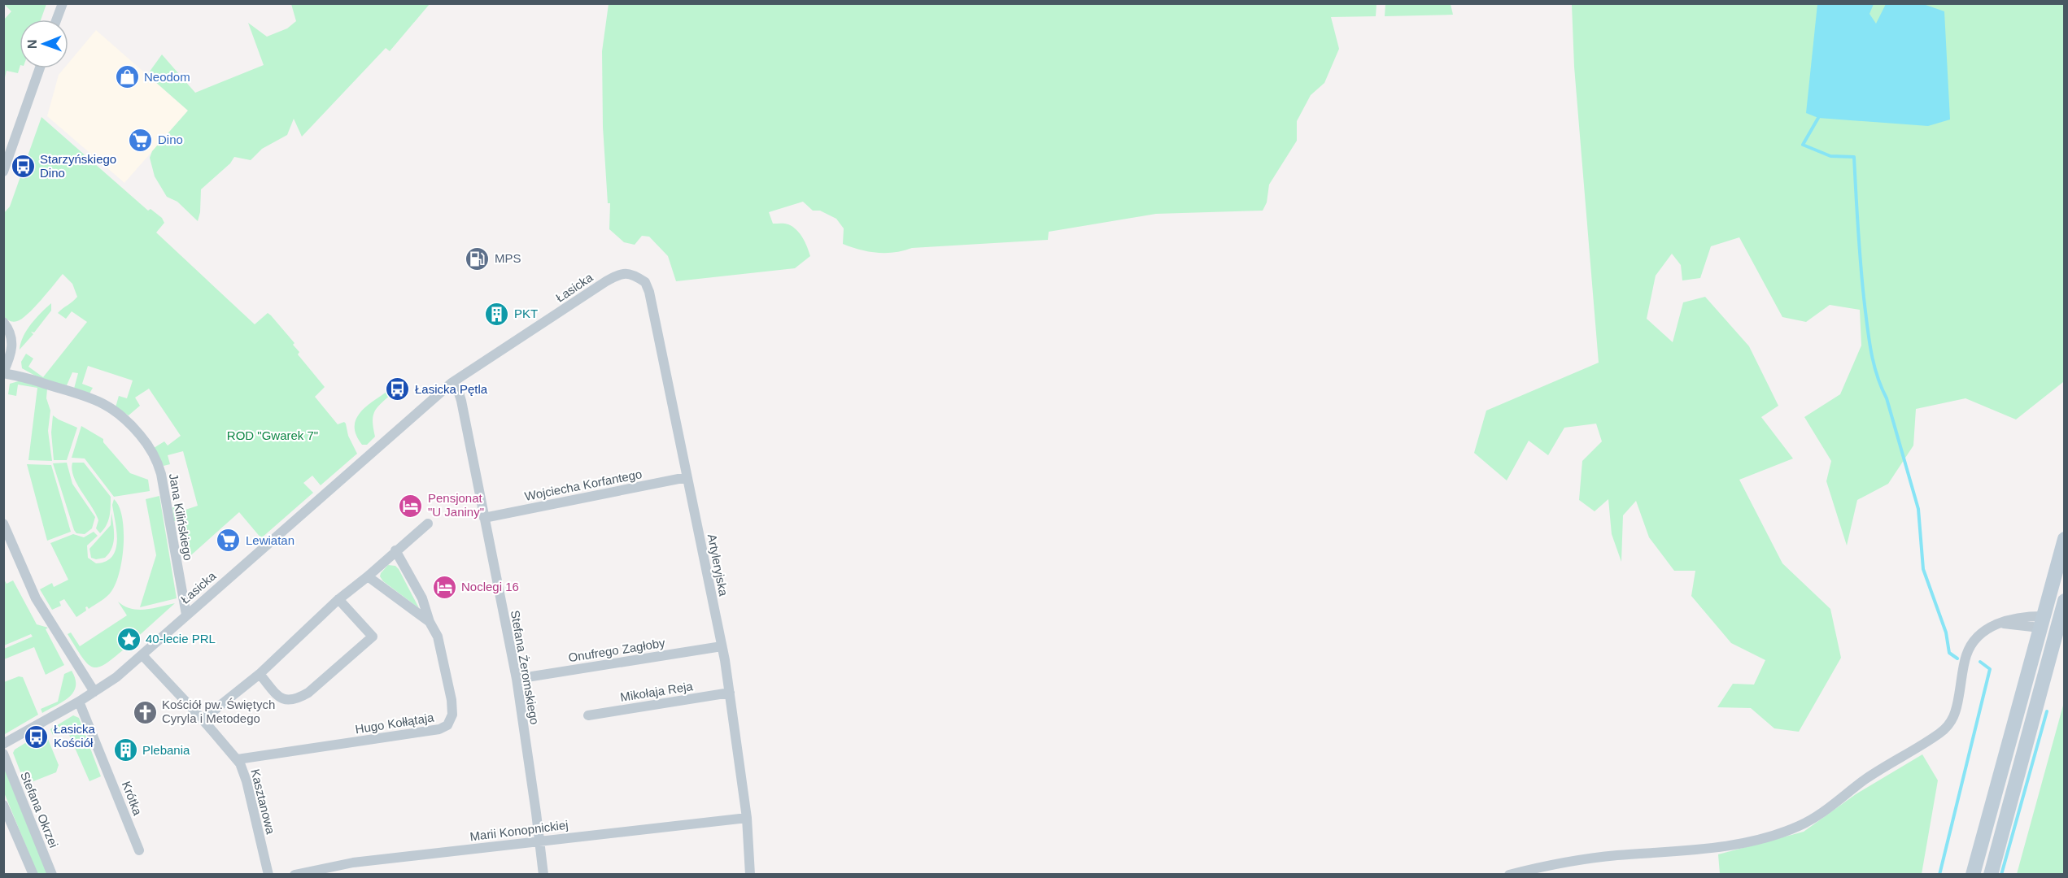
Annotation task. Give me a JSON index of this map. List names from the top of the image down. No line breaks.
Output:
{"streets":{"street":["Łasicka","Wojciecha Korfantego","Jana Kilińskiego","Artyleryjska","Onufrego Zagłoby","Stefana Żeromskiego","Mikołaja Reja","Hugo Kołłątaja","Krótka","Kasztanowa","Stefana Okrzei","Marii Konopnickiej"]},"crossings":[["Łasicka","Jana Kilińskiego"],["Łasicka","Artyleryjska"],["Łasicka","Stefana Żeromskiego"],["Łasicka","Krótka"],["Łasicka","Kasztanowa"],["Wojciecha Korfantego","Artyleryjska"],["Wojciecha Korfantego","Stefana Żeromskiego"],["Artyleryjska","Onufrego Zagłoby"],["Artyleryjska","Mikołaja Reja"],["Artyleryjska","Marii Konopnickiej"],["Onufrego Zagłoby","Stefana Żeromskiego"],["Stefana Żeromskiego","Marii Konopnickiej"],["Hugo Kołłątaja","Kasztanowa"]],"parks":["ROD \"Gwarek 7\""],"places":{"shop":["Neodom"],"supermarket":["Dino","Lewiatan"],"bus stop":["Starzyńskiego Dino","Łasicka Pętla","Łasicka Kościół"],"fuel station":["MPS"],"building":["PKT","Plebania"],"hotel":["Pensjonat \"U Janiny\"","Noclegi 16"],"place":["40-lecie PRL"],"church":["Kościół pw. Świętych Cyryla i Metodego"]},"north":"left"}
